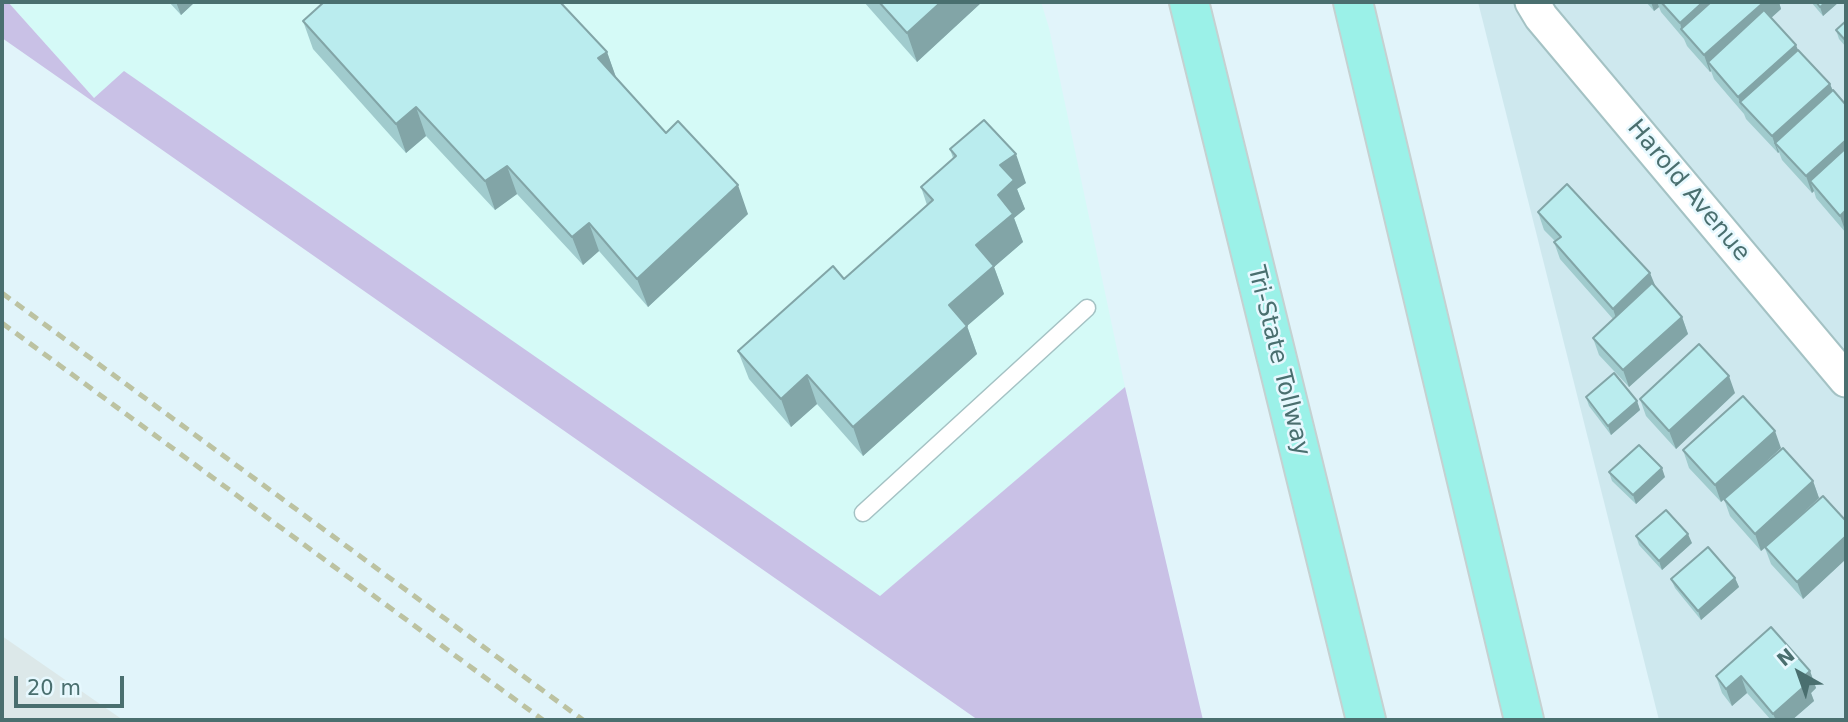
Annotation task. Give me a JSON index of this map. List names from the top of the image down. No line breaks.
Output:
{"streets":{"highway":["Tri-State Tollway"],"street":["Harold Avenue"]},"scale_bar":"20 m","north":"top left"}
